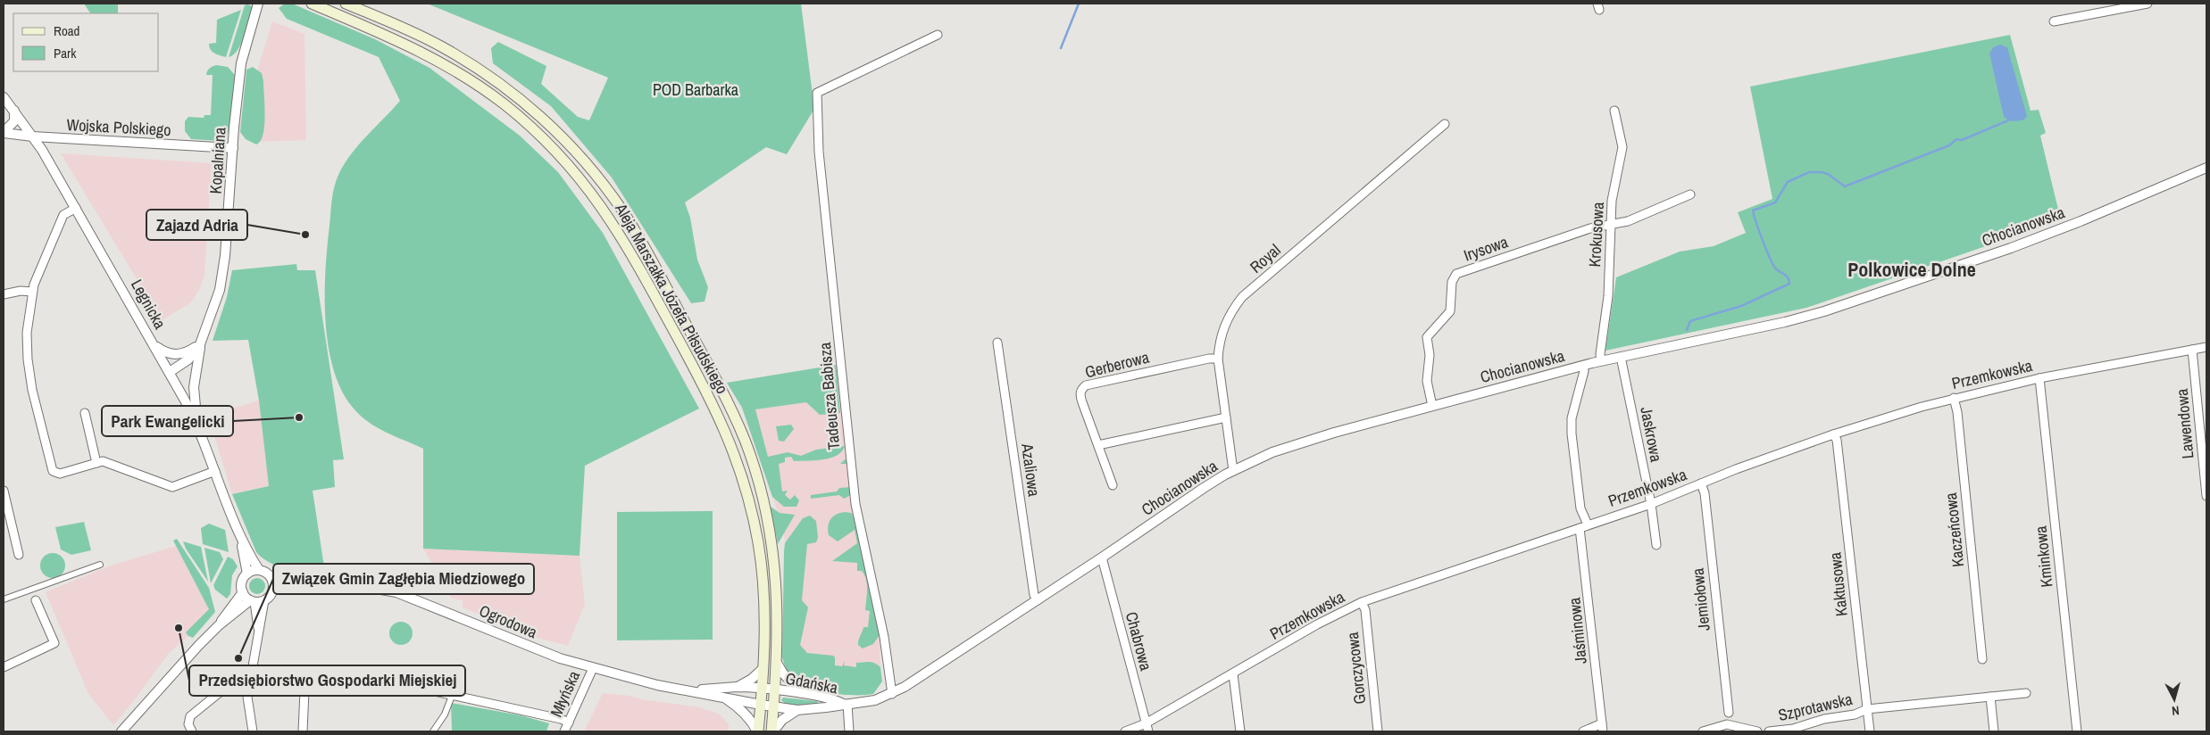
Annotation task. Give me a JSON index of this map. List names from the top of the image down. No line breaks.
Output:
{"streets":{"main road":["Aleja Marszałka Józefa Piłsudskiego"],"street":["Wojska Polskiego","Kopalniana","Chocianowska","Krokusowa","Irysowa","Royal","Legnicka","Gerberowa","Przemkowska","Tadeusza Babisza","Lawendowa","Jaskrowa","Azaliowa","Kaczeńcowa","Kminkowa","Kaktusowa","Jemiołowa","Ogrodowa","Jaśminowa","Chabrowa","Gorczycowa","Gdańska","Młyńska","Szprotawska"]},"crossings":[["Wojska Polskiego","Kopalniana"],["Wojska Polskiego","Legnicka"],["Kopalniana","Legnicka"],["Chocianowska","Krokusowa"],["Chocianowska","Irysowa"],["Chocianowska","Royal"],["Chocianowska","Tadeusza Babisza"],["Chocianowska","Jaskrowa"],["Chocianowska","Azaliowa"],["Chocianowska","Chabrowa"],["Chocianowska","Gdańska"],["Krokusowa","Irysowa"],["Royal","Gerberowa"],["Aleja Marszałka Józefa Piłsudskiego","Ogrodowa"],["Aleja Marszałka Józefa Piłsudskiego","Gdańska"],["Legnicka","Ogrodowa"],["Przemkowska","Lawendowa"],["Przemkowska","Jaskrowa"],["Przemkowska","Kaczeńcowa"],["Przemkowska","Kminkowa"],["Przemkowska","Kaktusowa"],["Przemkowska","Jemiołowa"],["Przemkowska","Jaśminowa"],["Przemkowska","Chabrowa"],["Przemkowska","Gorczycowa"],["Tadeusza Babisza","Gdańska"],["Kaktusowa","Szprotawska"],["Ogrodowa","Gdańska"],["Ogrodowa","Młyńska"]],"districts":["Polkowice Dolne"],"parks":["POD Barbarka"],"places":["Zajazd Adria","Park Ewangelicki","Przedsiębiorstwo Gospodarki Miejskiej","Związek Gmin Zagłębia Miedziowego"],"legend":["Road","Park"],"north":"bottom"}
